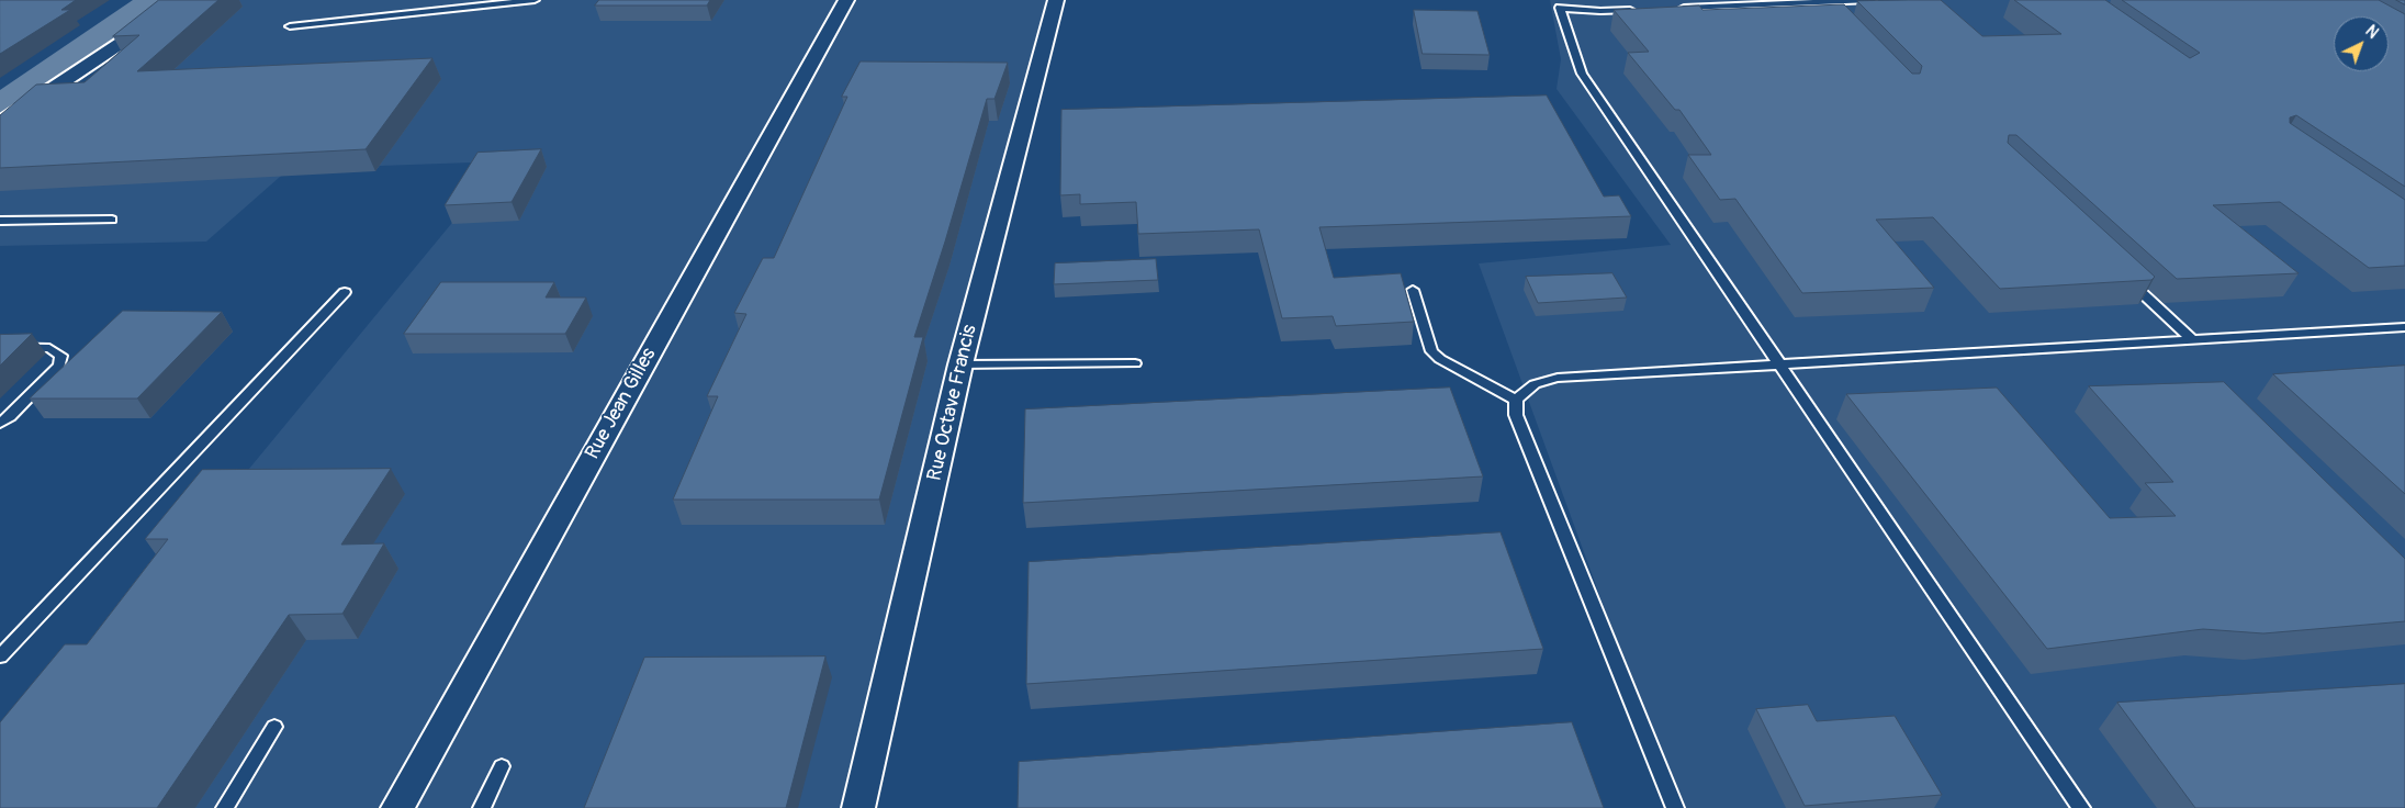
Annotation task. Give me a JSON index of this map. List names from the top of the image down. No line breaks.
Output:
{"streets":{"street":["Rue Octave Francis","Rue Jean Gilles"]},"north":"top right"}
